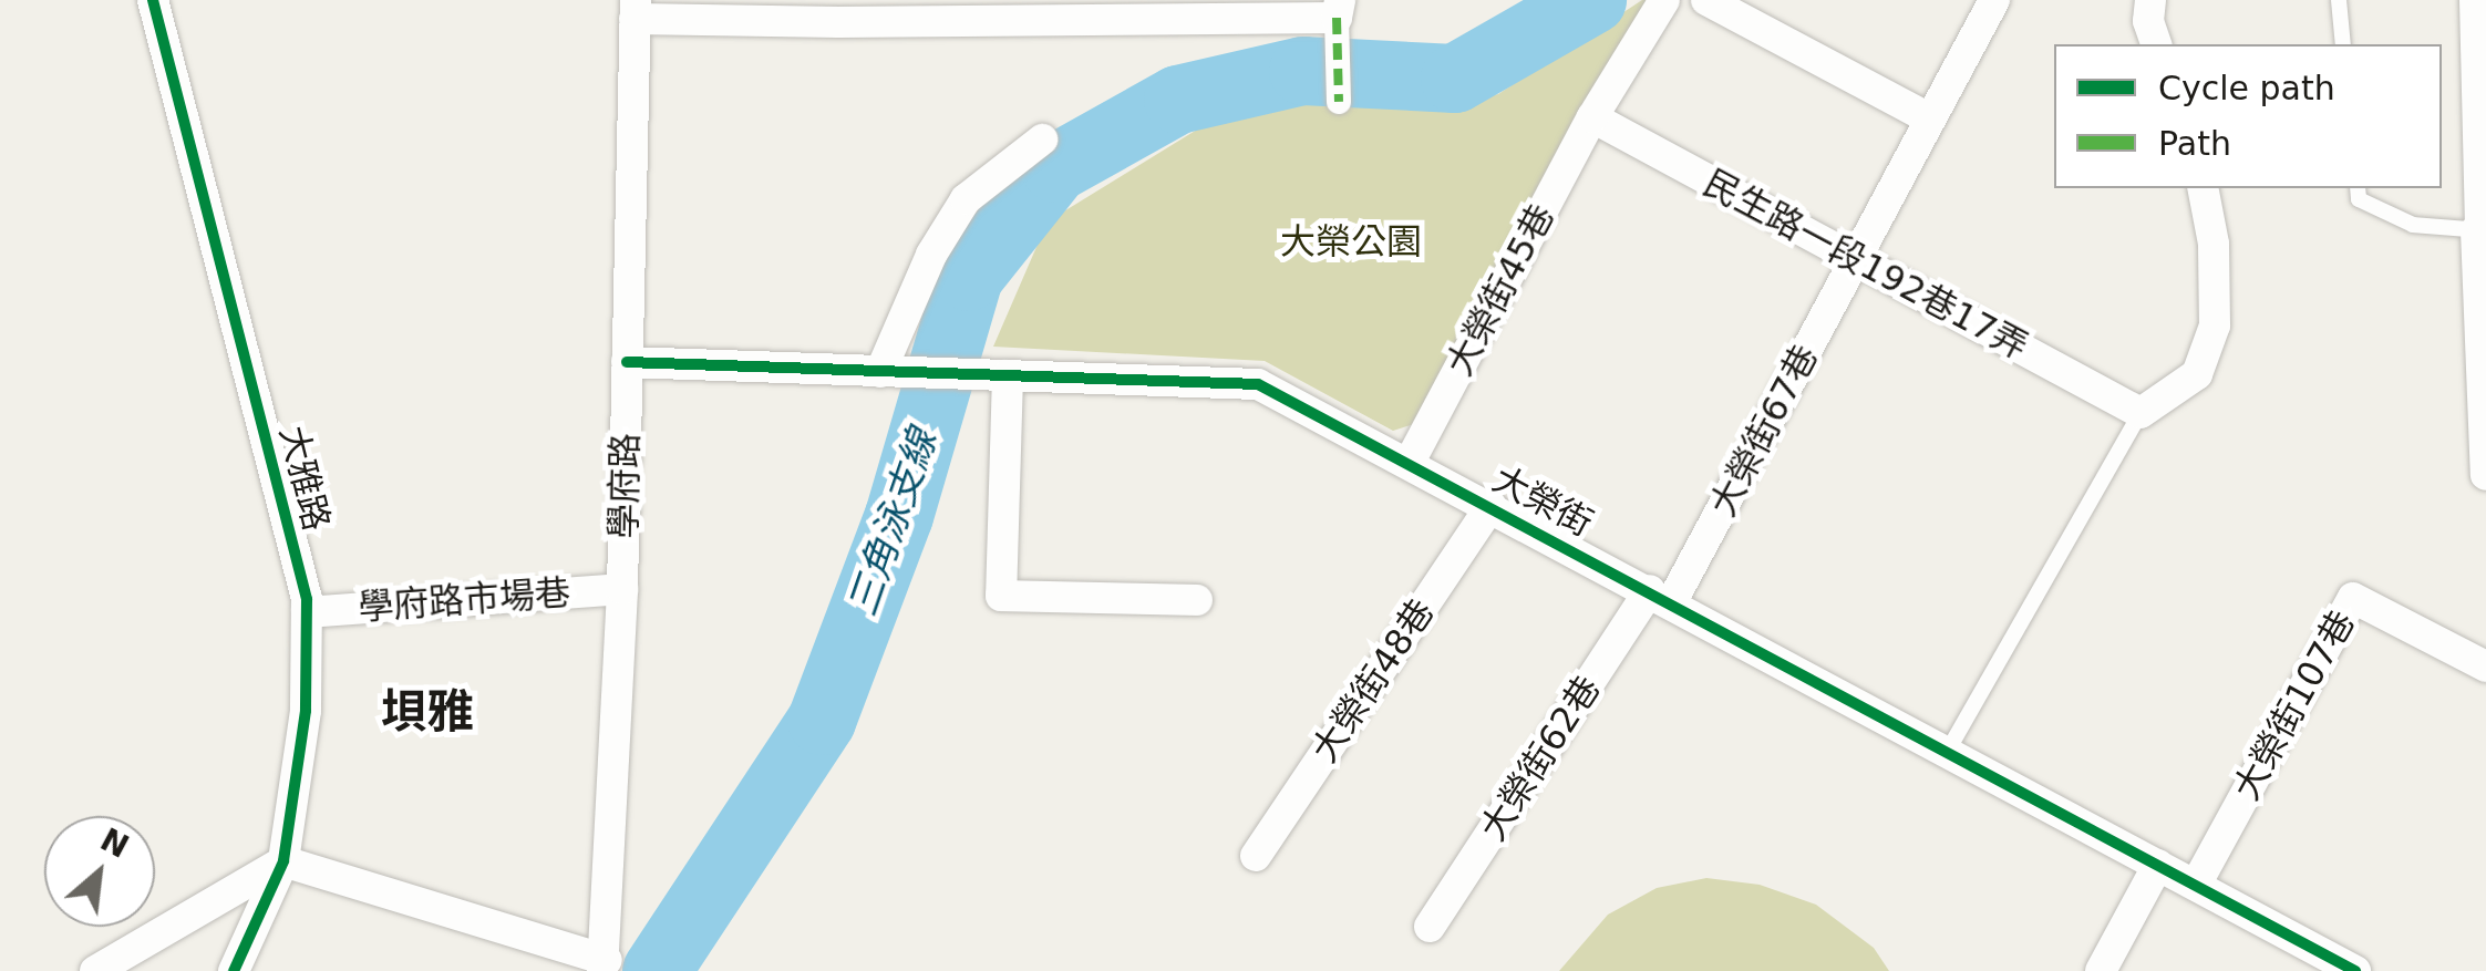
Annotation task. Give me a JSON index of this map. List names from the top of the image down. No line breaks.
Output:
{"streets":{"street":["民生路一段192巷17弄","大榮街45巷","大榮街67巷","大雅路","學府路","大榮街","學府路市場巷","大榮街48巷","大榮街107巷","大榮街62巷"]},"crossings":[["民生路一段192巷17弄","大榮街45巷"],["民生路一段192巷17弄","大榮街67巷"],["大榮街45巷","大榮街"],["大榮街67巷","大榮街"],["大榮街67巷","大榮街62巷"],["大雅路","學府路市場巷"],["學府路","大榮街"],["學府路","學府路市場巷"],["大榮街","大榮街48巷"],["大榮街","大榮街107巷"],["大榮街","大榮街62巷"]],"districts":["垻雅"],"water":["三角泳支線"],"parks":["大榮公園"],"legend":["Cycle path","Path"],"north":"top right"}
